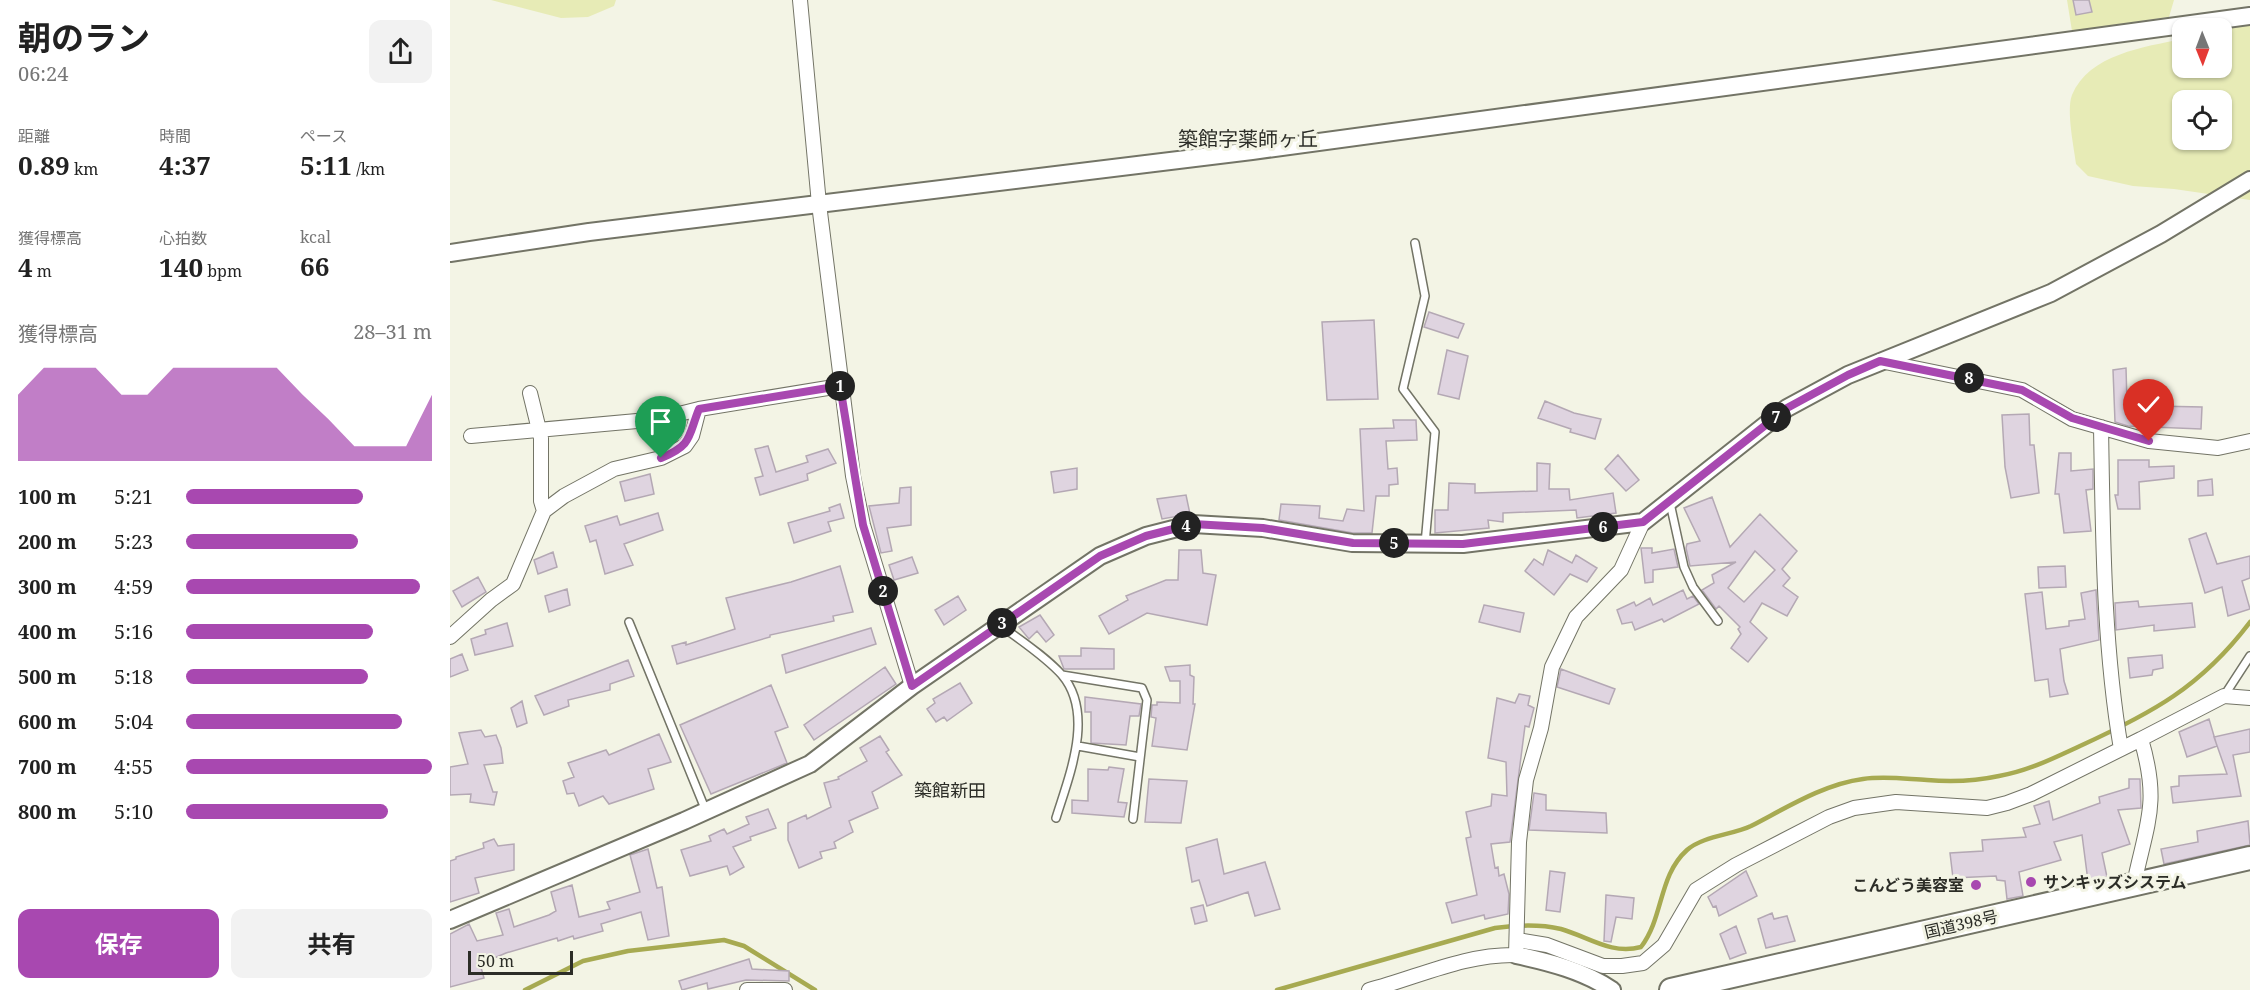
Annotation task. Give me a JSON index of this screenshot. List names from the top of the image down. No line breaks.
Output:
{"streets":{"highway":["国道398号"]},"districts":["築館字薬師ヶ丘","築館新田"],"places":["サンキッズシステム","こんどう美容室"],"scale_bar":"50 m","north":"bottom","page":{"heading":["朝のラン","06:24"],"stats":[["距離","0.89 km"],["時間","4:37"],["ペース","5:11 /km"],["獲得標高","4 m"],["心拍数","140 bpm"],["kcal","66"]],"chart":["獲得標高","28–31 m"],"pins":["8","1","7","4","6","5","2","3"],"list":[{"name":"100 m","note":"5:21"},{"name":"200 m","note":"5:23"},{"name":"300 m","note":"4:59"},{"name":"400 m","note":"5:16"},{"name":"500 m","note":"5:18"},{"name":"600 m","note":"5:04"},{"name":"700 m","note":"4:55"},{"name":"800 m","note":"5:10"}],"buttons":["保存","共有"],"scale":"50 m"}}
